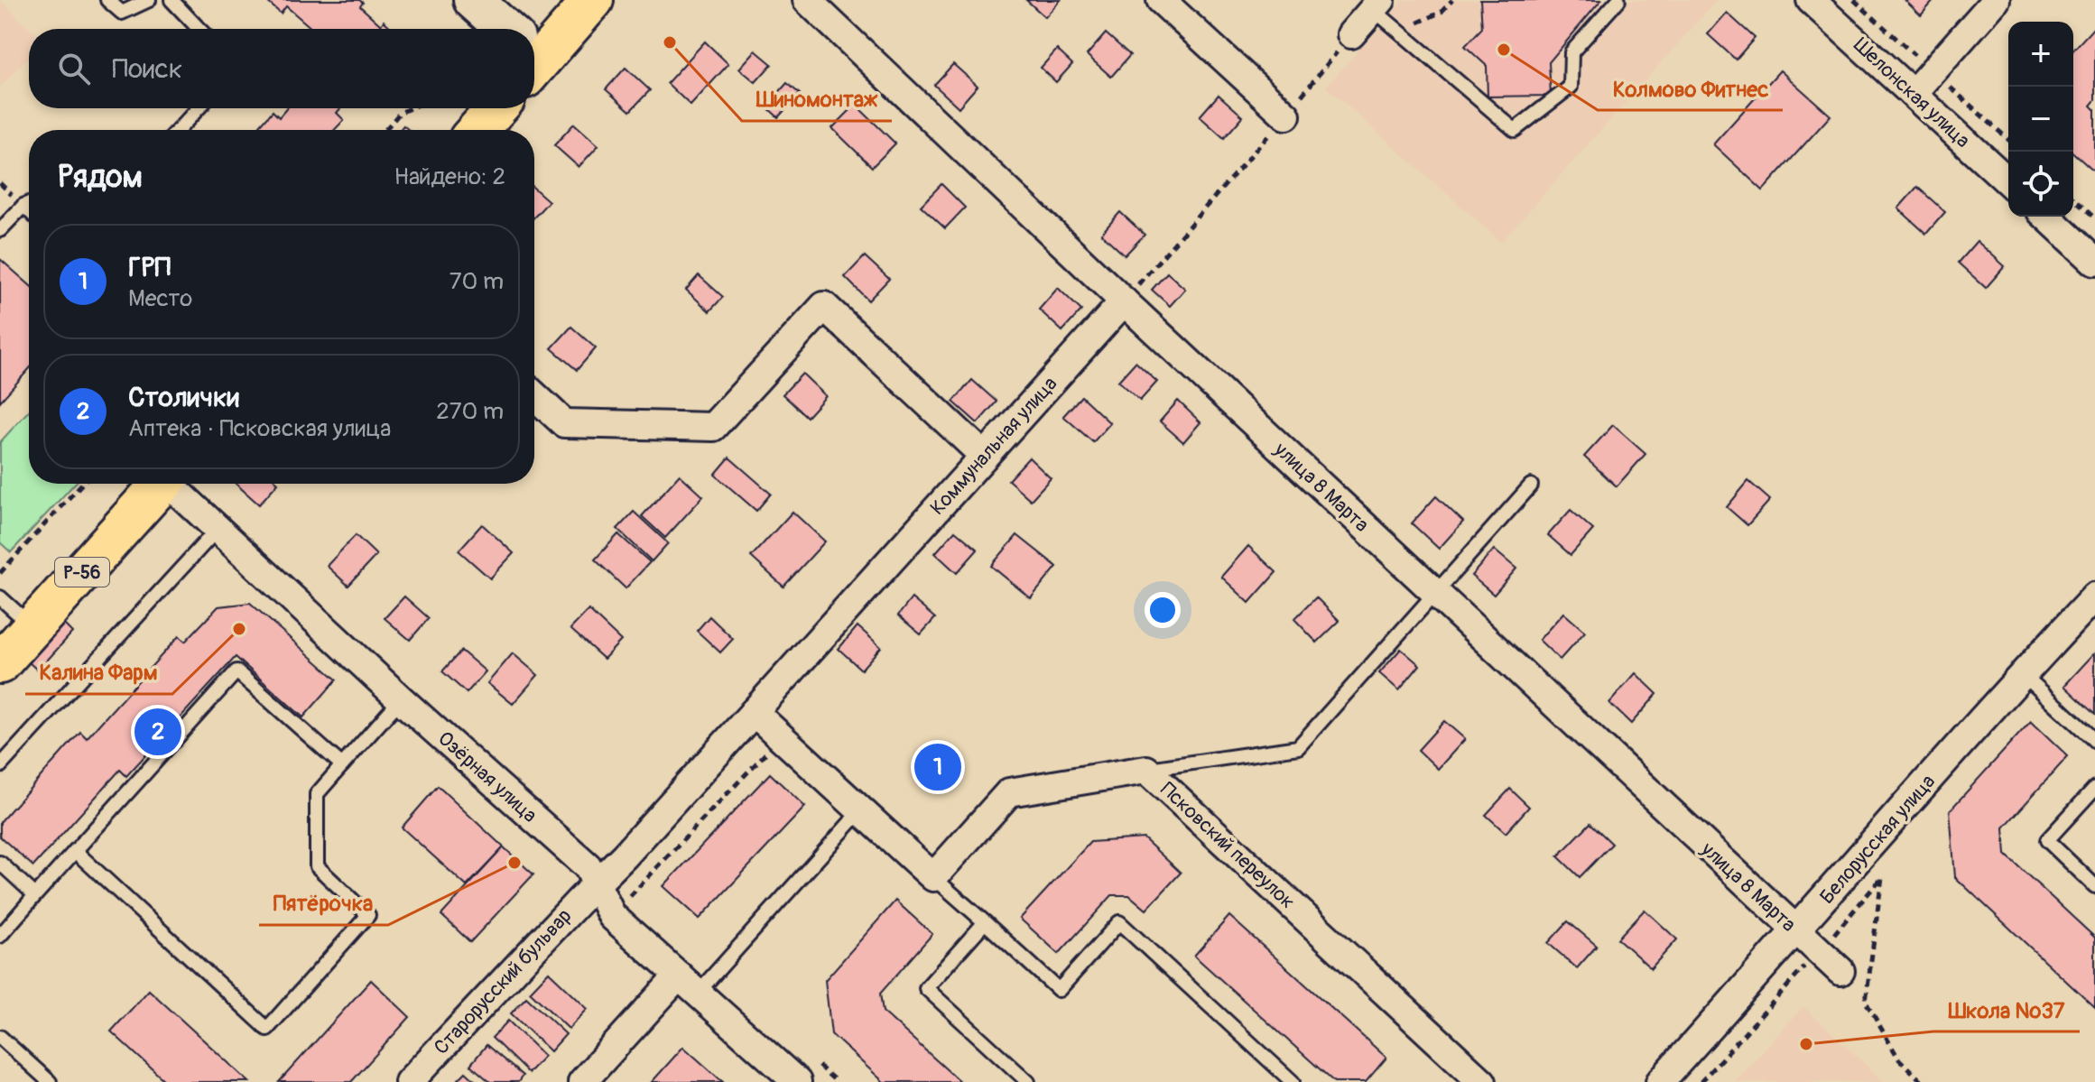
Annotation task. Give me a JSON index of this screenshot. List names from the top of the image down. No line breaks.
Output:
{"streets":{"main road":["Р-56"],"street":["Шелонская улица","Коммунальная улица","улица 8 Марта","Озёрная улица","Белорусская улица","Псковский переулок","Старорусский бульвар"]},"crossings":[["Коммунальная улица","улица 8 Марта"],["Коммунальная улица","Озёрная улица"],["Коммунальная улица","Старорусский бульвар"],["улица 8 Марта","Белорусская улица"],["Озёрная улица","Старорусский бульвар"]],"places":["Шиномонтаж","Колмово Фитнес","Калина Фарм","Пятёрочка","Школа №37"],"page":{"map_buttons":["+","−"],"search":"Поиск","heading":["Рядом","Найдено: 2"],"list":[{"mark":"1","name":"ГРП","note":"Место","value":"70 m"},{"mark":"2","name":"Столички","note":"Аптека · Псковская улица","value":"270 m"}],"pins":["2","1"]}}
